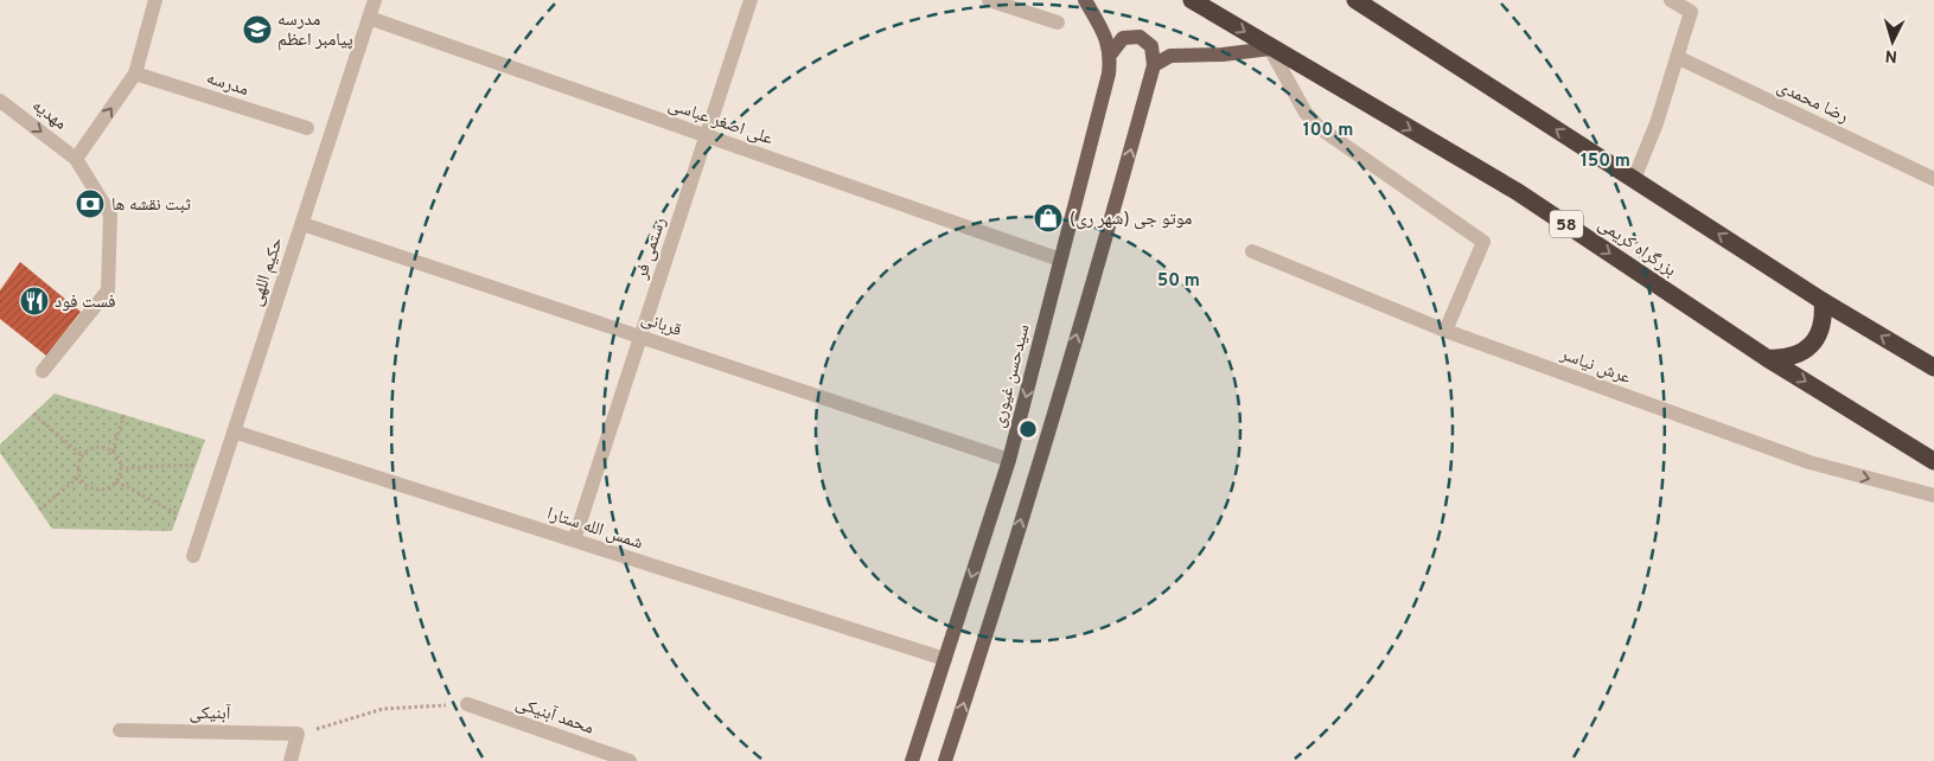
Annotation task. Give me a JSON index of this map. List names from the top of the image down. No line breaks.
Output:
{"streets":{"highway":["58","بزرگراه کریمی"],"main road":["سیدحسن غیوری"],"street":["مدرسه","رضا محمدی","مهدیه","علی اصغر عباسی","رستمی فر","حکیم اللهی","قربانی","عرش نیاسر","شمس الله ستارا","آبنیکی","محمد آبنیکی"]},"crossings":[["علی اصغر عباسی","رستمی فر"],["علی اصغر عباسی","حکیم اللهی"],["علی اصغر عباسی","سیدحسن غیوری"],["رستمی فر","قربانی"],["رستمی فر","شمس الله ستارا"],["حکیم اللهی","قربانی"],["حکیم اللهی","شمس الله ستارا"],["قربانی","سیدحسن غیوری"],["سیدحسن غیوری","شمس الله ستارا"]],"one_way":["مهدیه","عرش نیاسر"],"places":{"school or university":["مدرسه پیامبر اعظم"],"bank":["ثبت نقشه ها"],"shop":["موتو جی (شهر ری)"],"restaurant":["فست فود"]},"north":"bottom","rings":["100 m","150 m","50 m"]}
